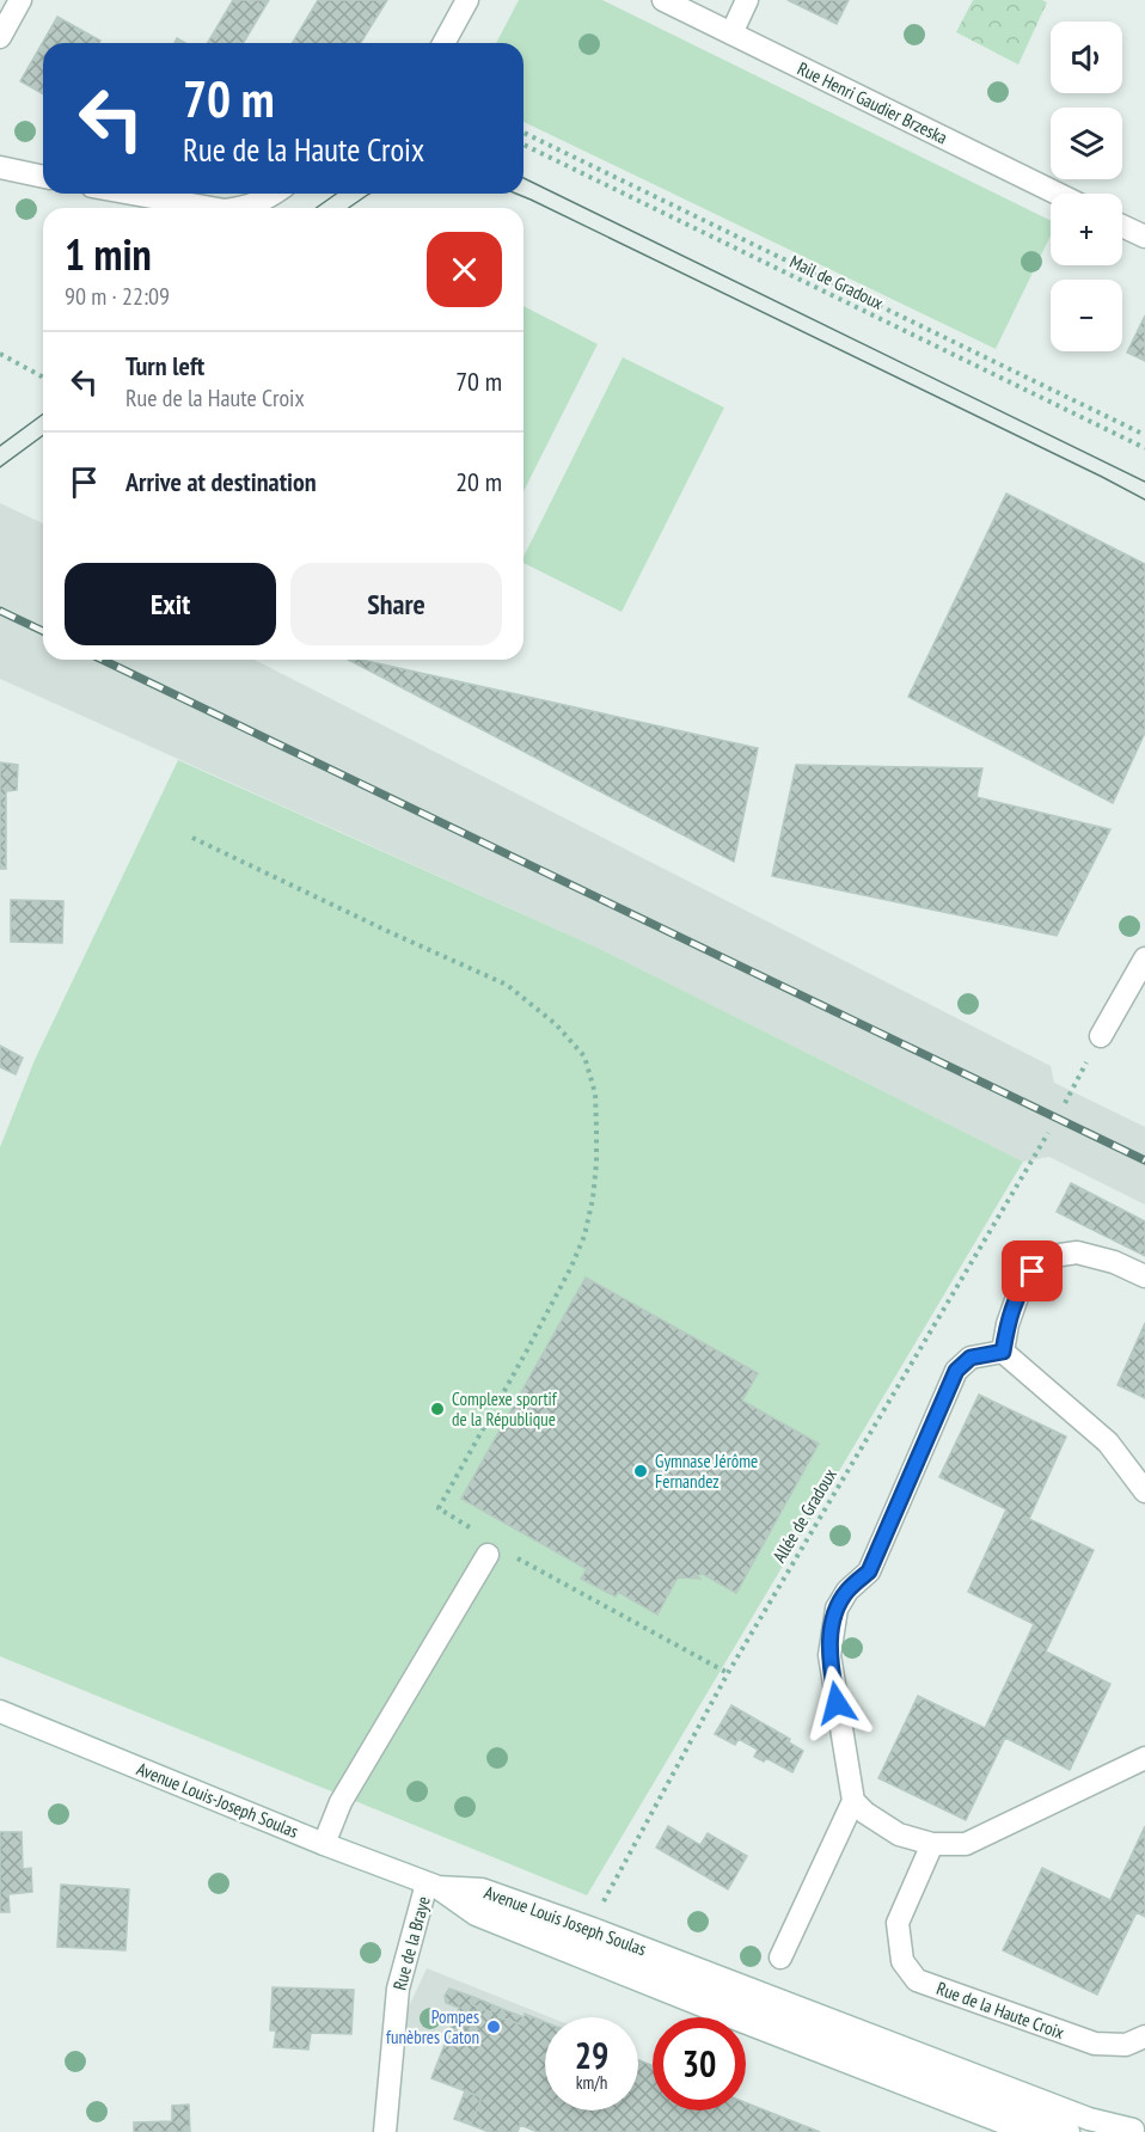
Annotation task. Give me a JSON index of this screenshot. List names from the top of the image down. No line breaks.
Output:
{"streets":{"street":["Rue Henri Gaudier Brzeska","Avenue Louis-Joseph Soulas","Avenue Louis Joseph Soulas","Rue de la Braye","Rue de la Haute Croix"],"path":["Mail de Gradoux","Allée de Gradoux"]},"crossings":[["Avenue Louis-Joseph Soulas","Avenue Louis Joseph Soulas"],["Avenue Louis-Joseph Soulas","Rue de la Braye"],["Avenue Louis Joseph Soulas","Rue de la Braye"]],"places":["Complexe sportif de la République","Gymnase Jérôme Fernandez","Pompes funèbres Caton"],"page":{"map_buttons":["+","−"],"turn":["70 m","Rue de la Haute Croix"],"heading":["1 min","90 m · 22:09"],"list":[{"name":"Turn left","note":"Rue de la Haute Croix","value":"70 m"},{"name":"Arrive at destination","value":"20 m"}],"buttons":["Exit","Share"],"speed":"29 km/h","limit":"30"}}
